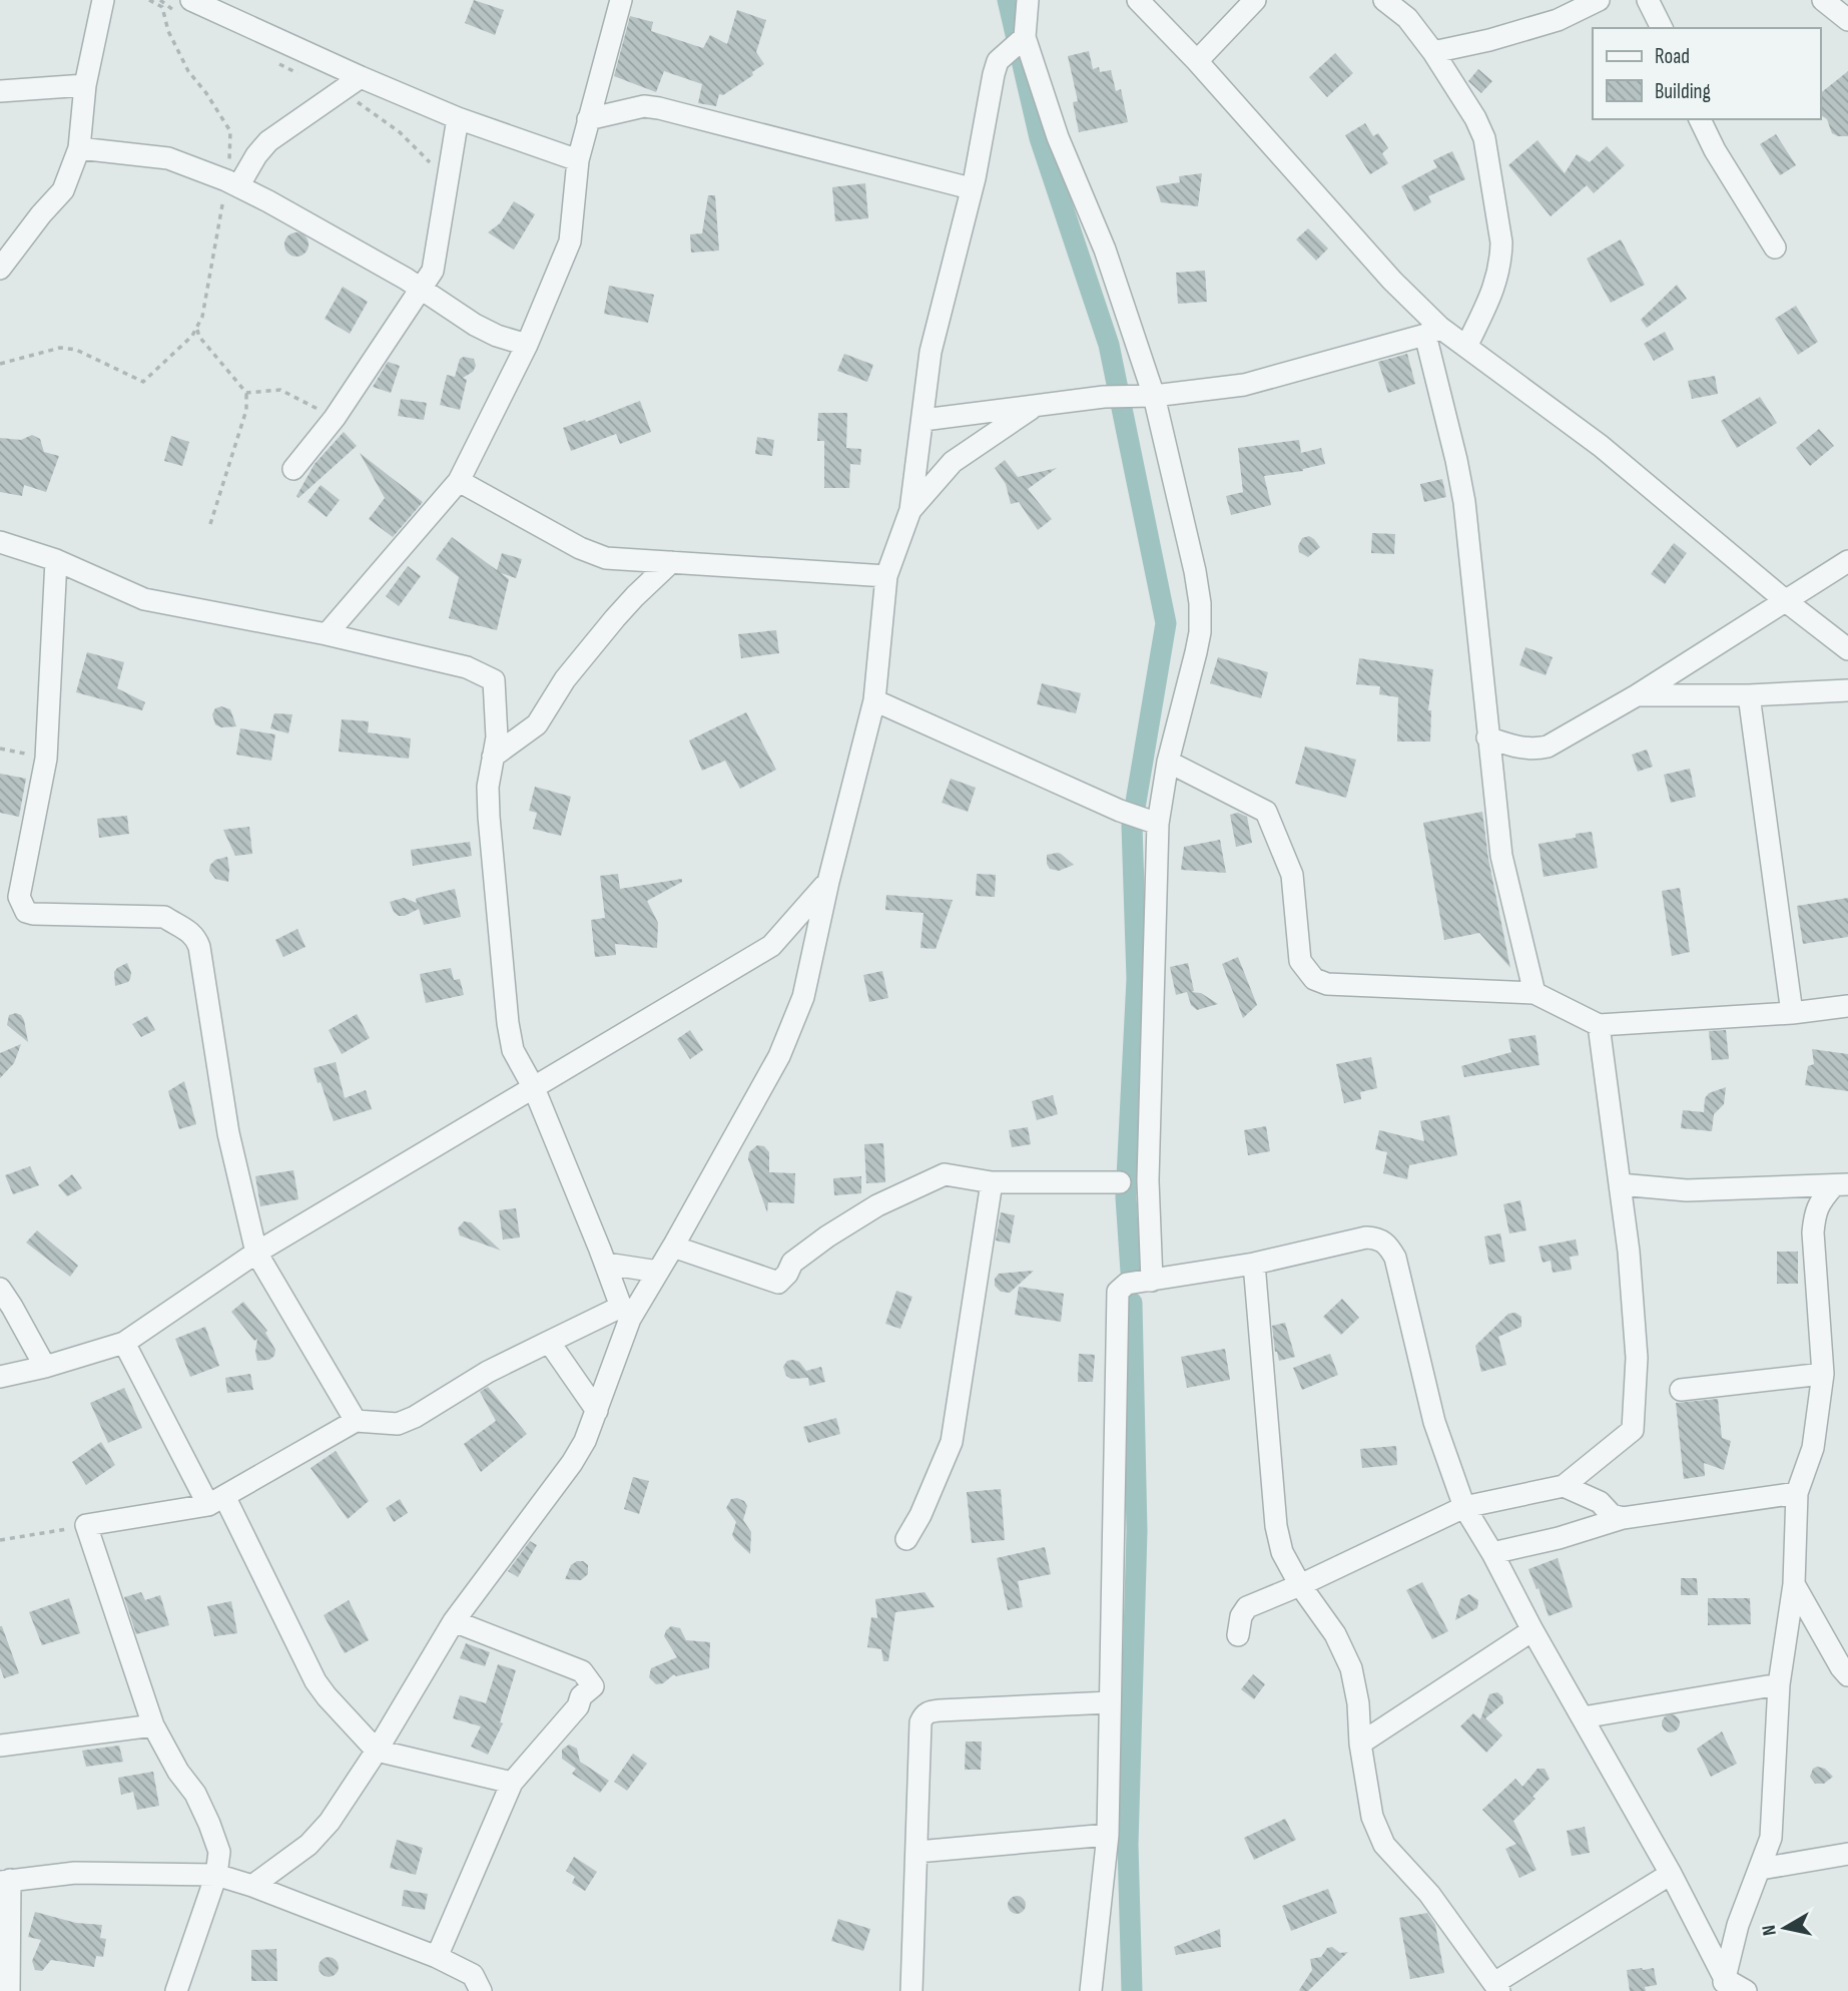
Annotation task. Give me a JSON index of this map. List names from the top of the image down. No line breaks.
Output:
{"legend":["Road","Building"],"north":"left"}
